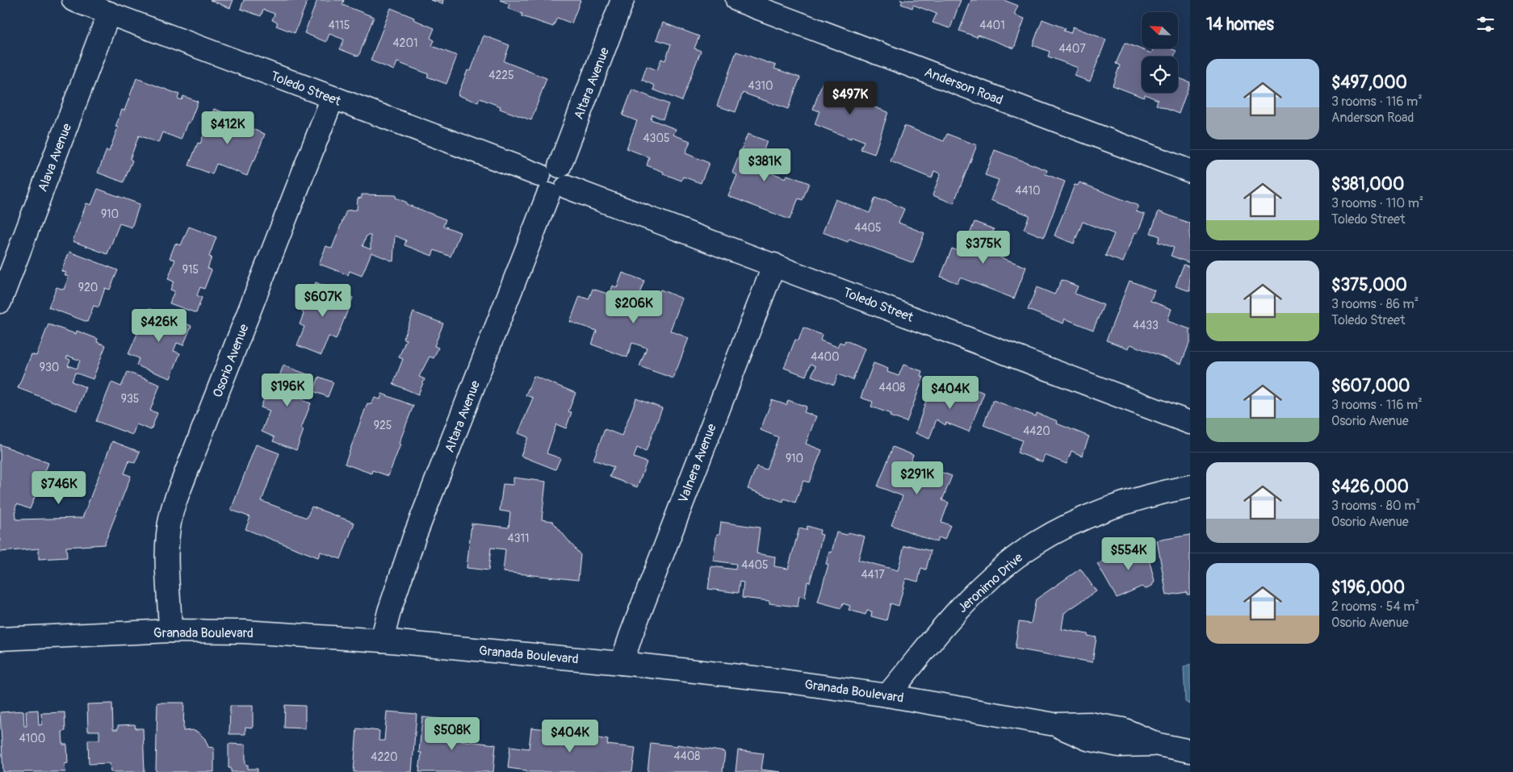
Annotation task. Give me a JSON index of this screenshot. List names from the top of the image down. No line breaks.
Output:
{"streets":{"street":["Altara Avenue","Anderson Road","Toledo Street","Alava Avenue","Osorio Avenue","Valnera Avenue","Jeronimo Drive","Granada Boulevard"]},"crossings":[["Altara Avenue","Toledo Street"],["Altara Avenue","Granada Boulevard"],["Toledo Street","Alava Avenue"],["Toledo Street","Osorio Avenue"],["Toledo Street","Valnera Avenue"],["Osorio Avenue","Granada Boulevard"],["Valnera Avenue","Granada Boulevard"],["Jeronimo Drive","Granada Boulevard"]],"house_numbers":["4115","4401","4201","4407","4225","4310","4305","4410","910","4405","915","920","4433","4400","930","4408","935","925","4420","910","4311","4405","4417","4100","4408","4220"],"north":"top left","page":{"heading":"14 homes","list":[{"name":"$497,000","note":"3 rooms · 116 m² · Anderson Road"},{"name":"$381,000","note":"3 rooms · 110 m² · Toledo Street"},{"name":"$375,000","note":"3 rooms · 86 m² · Toledo Street"},{"name":"$607,000","note":"3 rooms · 116 m² · Osorio Avenue"},{"name":"$426,000","note":"3 rooms · 80 m² · Osorio Avenue"},{"name":"$196,000","note":"2 rooms · 54 m² · Osorio Avenue"}],"price":["$497K","$412K","$381K","$375K","$607K","$206K","$426K","$196K","$404K","$291K","$746K","$554K","$508K","$404K"]}}
